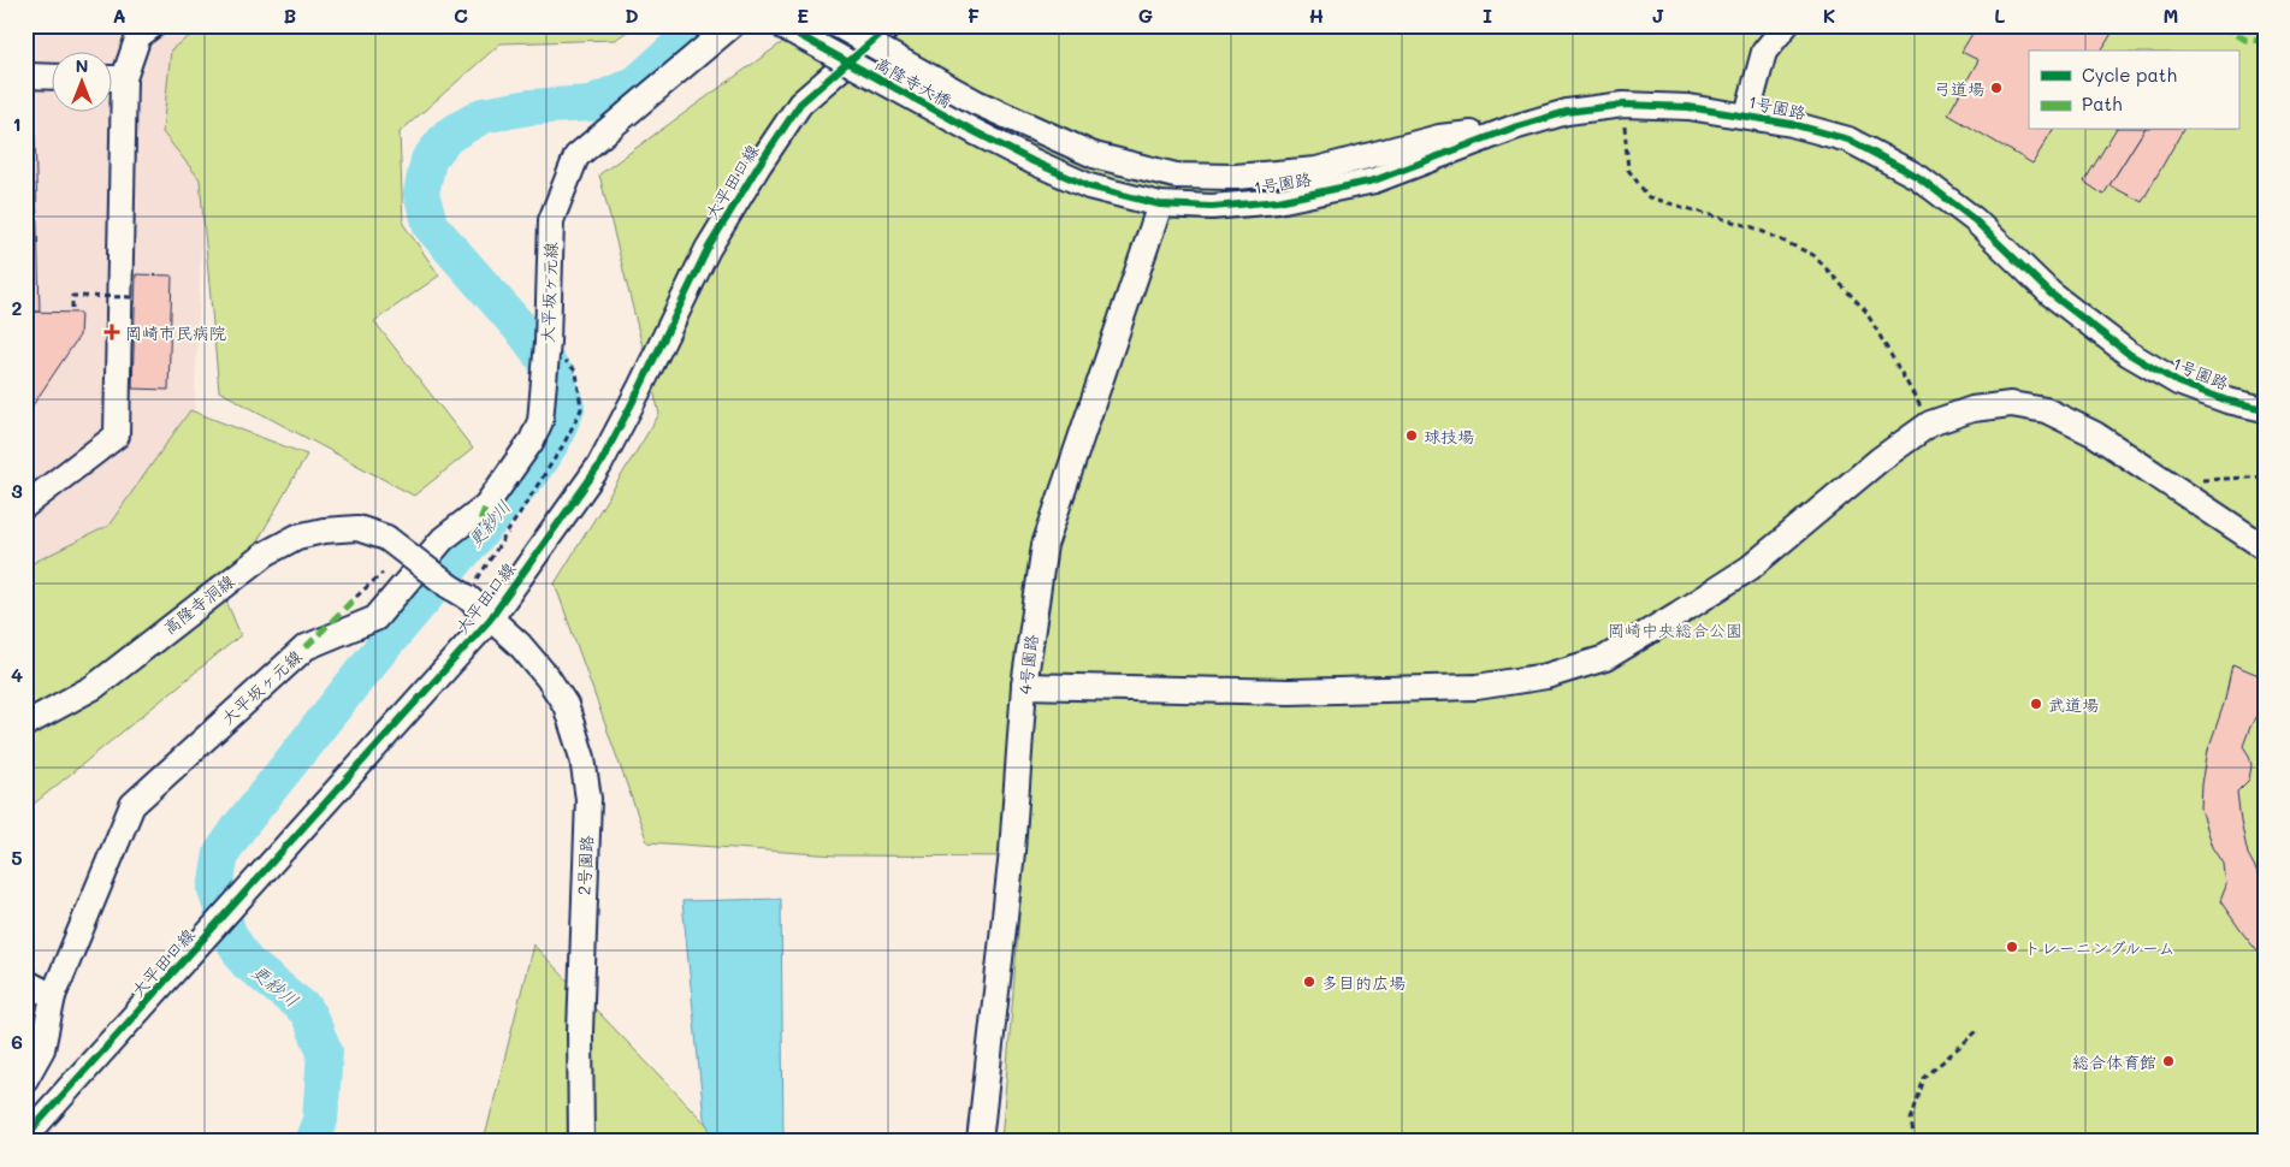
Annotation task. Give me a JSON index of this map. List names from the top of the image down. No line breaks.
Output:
{"streets":{"street":["高隆寺大橋","1号園路","大平田口線","大平坂ヶ元線","高隆寺洞線","4号園路","2号園路"]},"crossings":[["高隆寺大橋","1号園路"],["1号園路","4号園路"],["大平田口線","2号園路"],["高隆寺洞線","2号園路"]],"water":["更紗川"],"parks":["岡崎中央総合公園"],"places":{"other":["弓道場","球技場","武道場","トレーニングルーム","多目的広場","総合体育館"],"health":["岡崎市民病院"]},"legend":["Cycle path","Path"],"north":"top","grid":{"columns":["A","B","C","D","E","F","G","H","I","J","K","L","M"],"rows":["1","2","3","4","5","6"]}}
